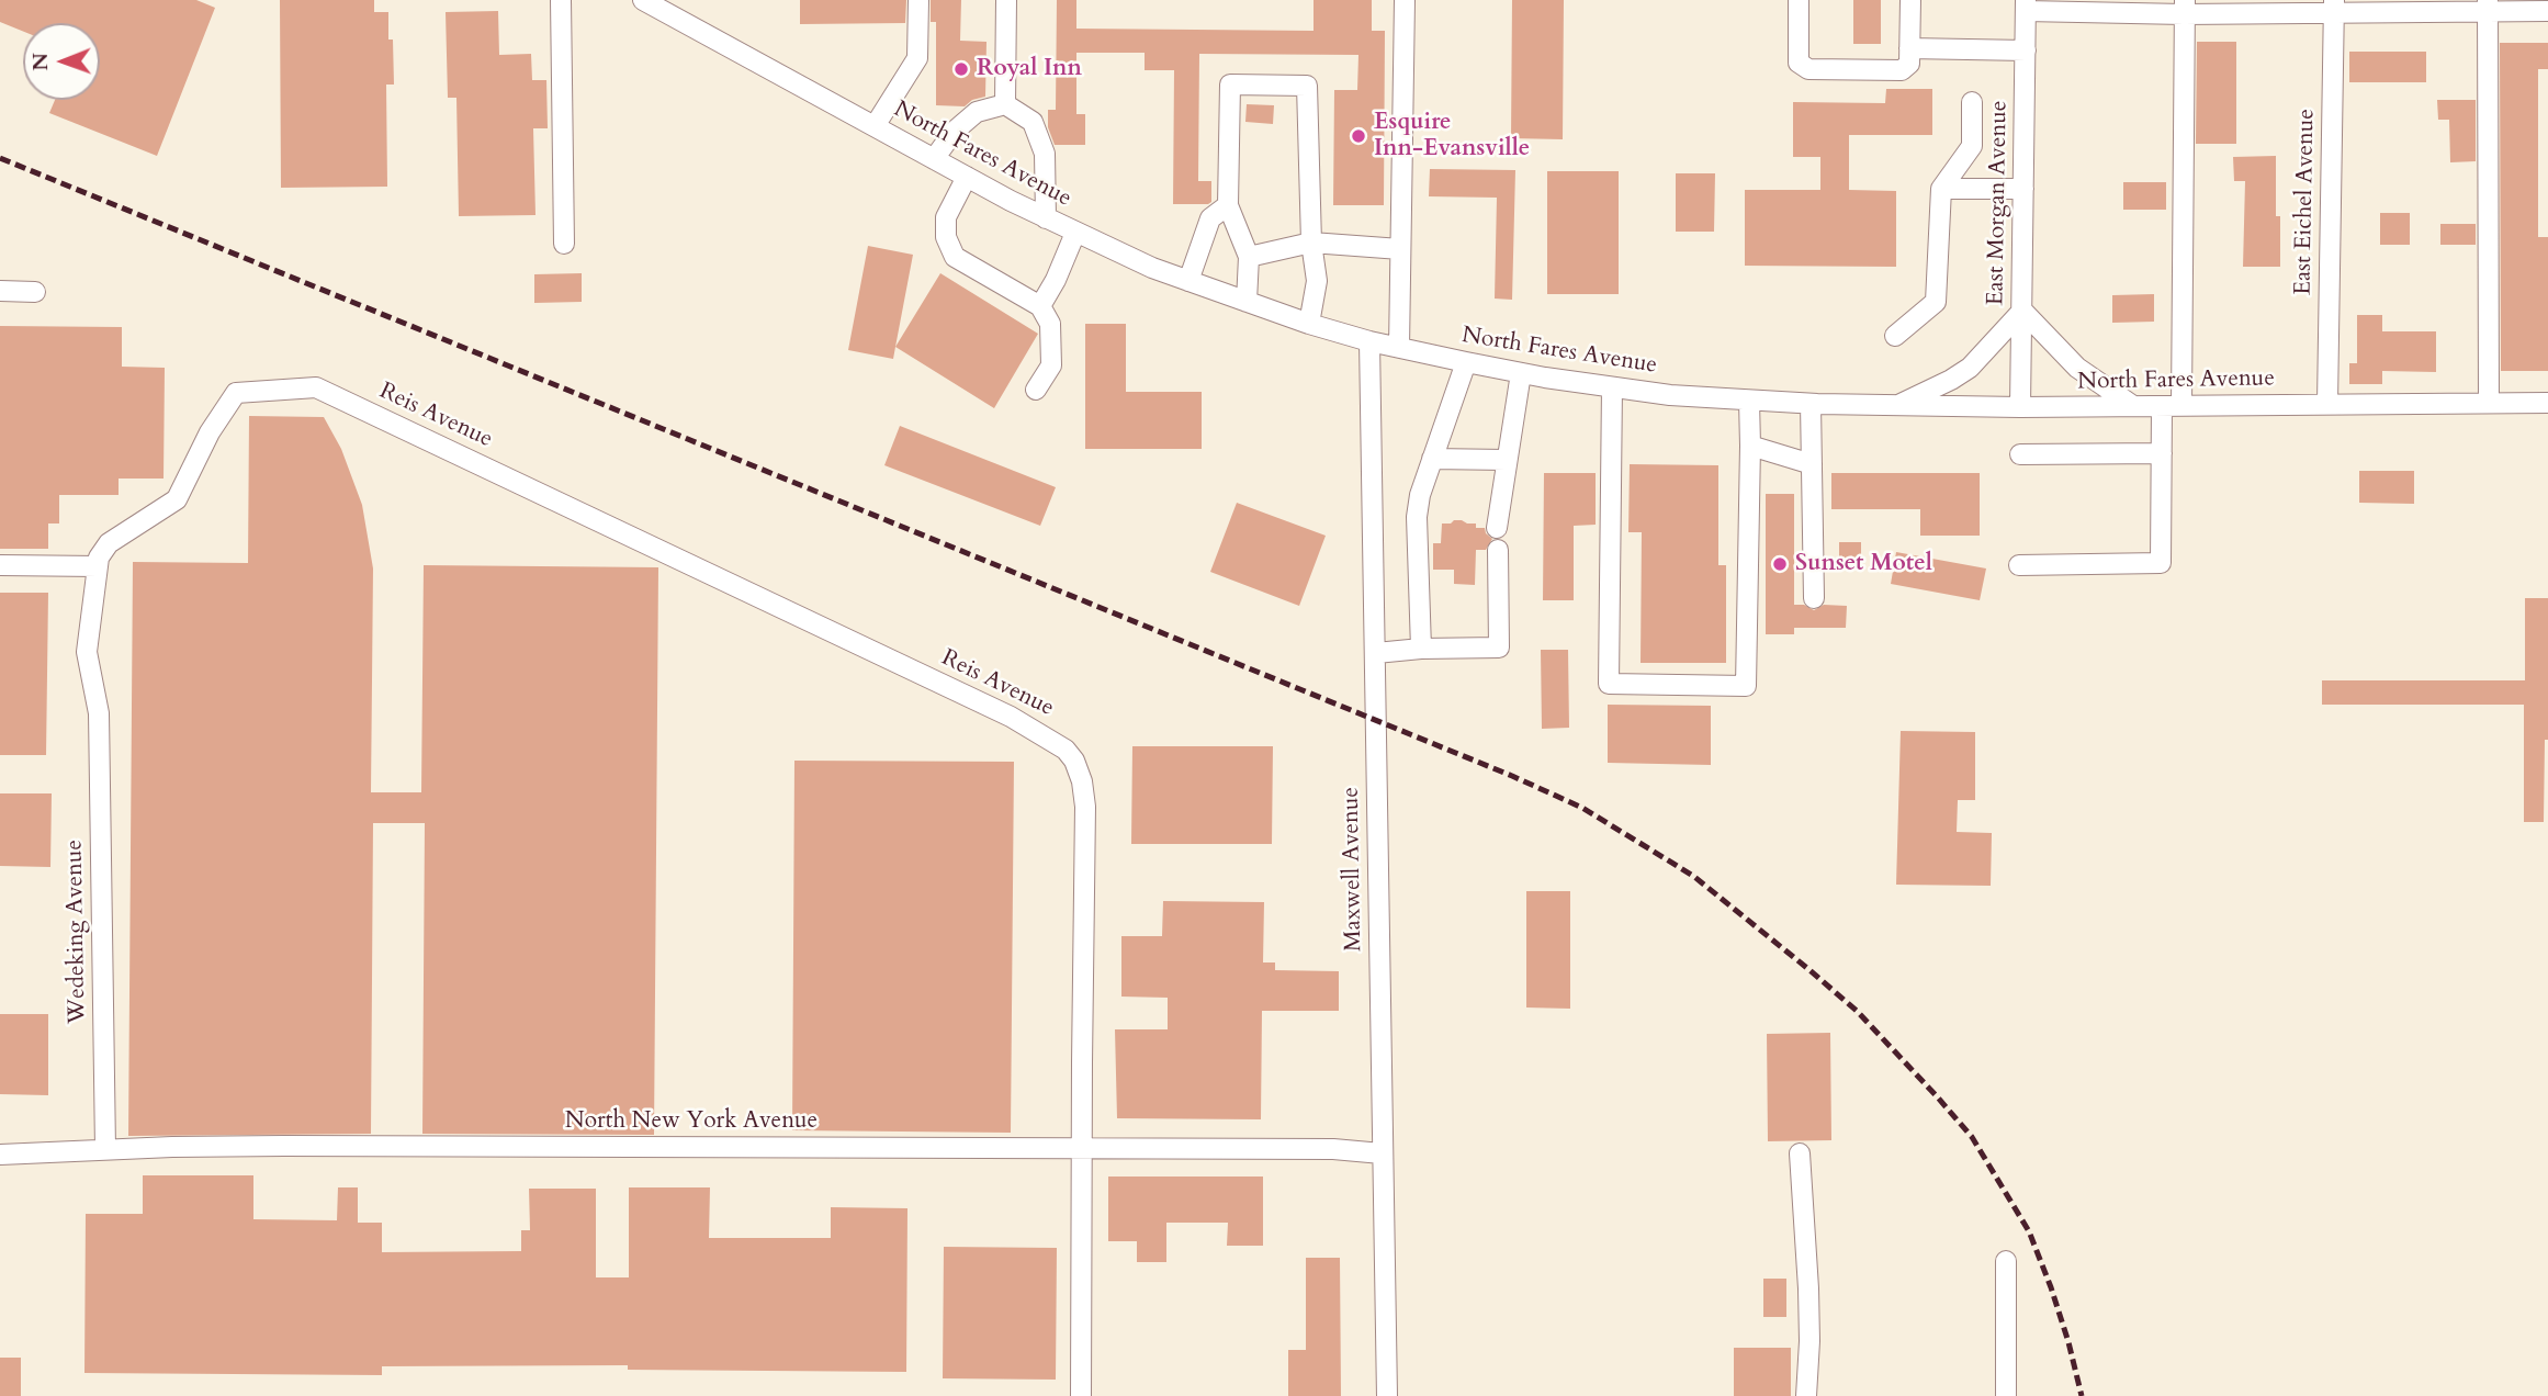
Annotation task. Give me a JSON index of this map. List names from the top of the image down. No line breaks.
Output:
{"streets":{"street":["North Fares Avenue","East Eichel Avenue","East Morgan Avenue","Reis Avenue","Maxwell Avenue","Wedeking Avenue","North New York Avenue"]},"crossings":[["North Fares Avenue","East Eichel Avenue"],["North Fares Avenue","East Morgan Avenue"],["North Fares Avenue","Maxwell Avenue"],["Reis Avenue","Wedeking Avenue"],["Reis Avenue","North New York Avenue"],["Maxwell Avenue","North New York Avenue"],["Wedeking Avenue","North New York Avenue"]],"places":["Royal Inn","Esquire Inn-Evansville","Sunset Motel"],"north":"left"}
